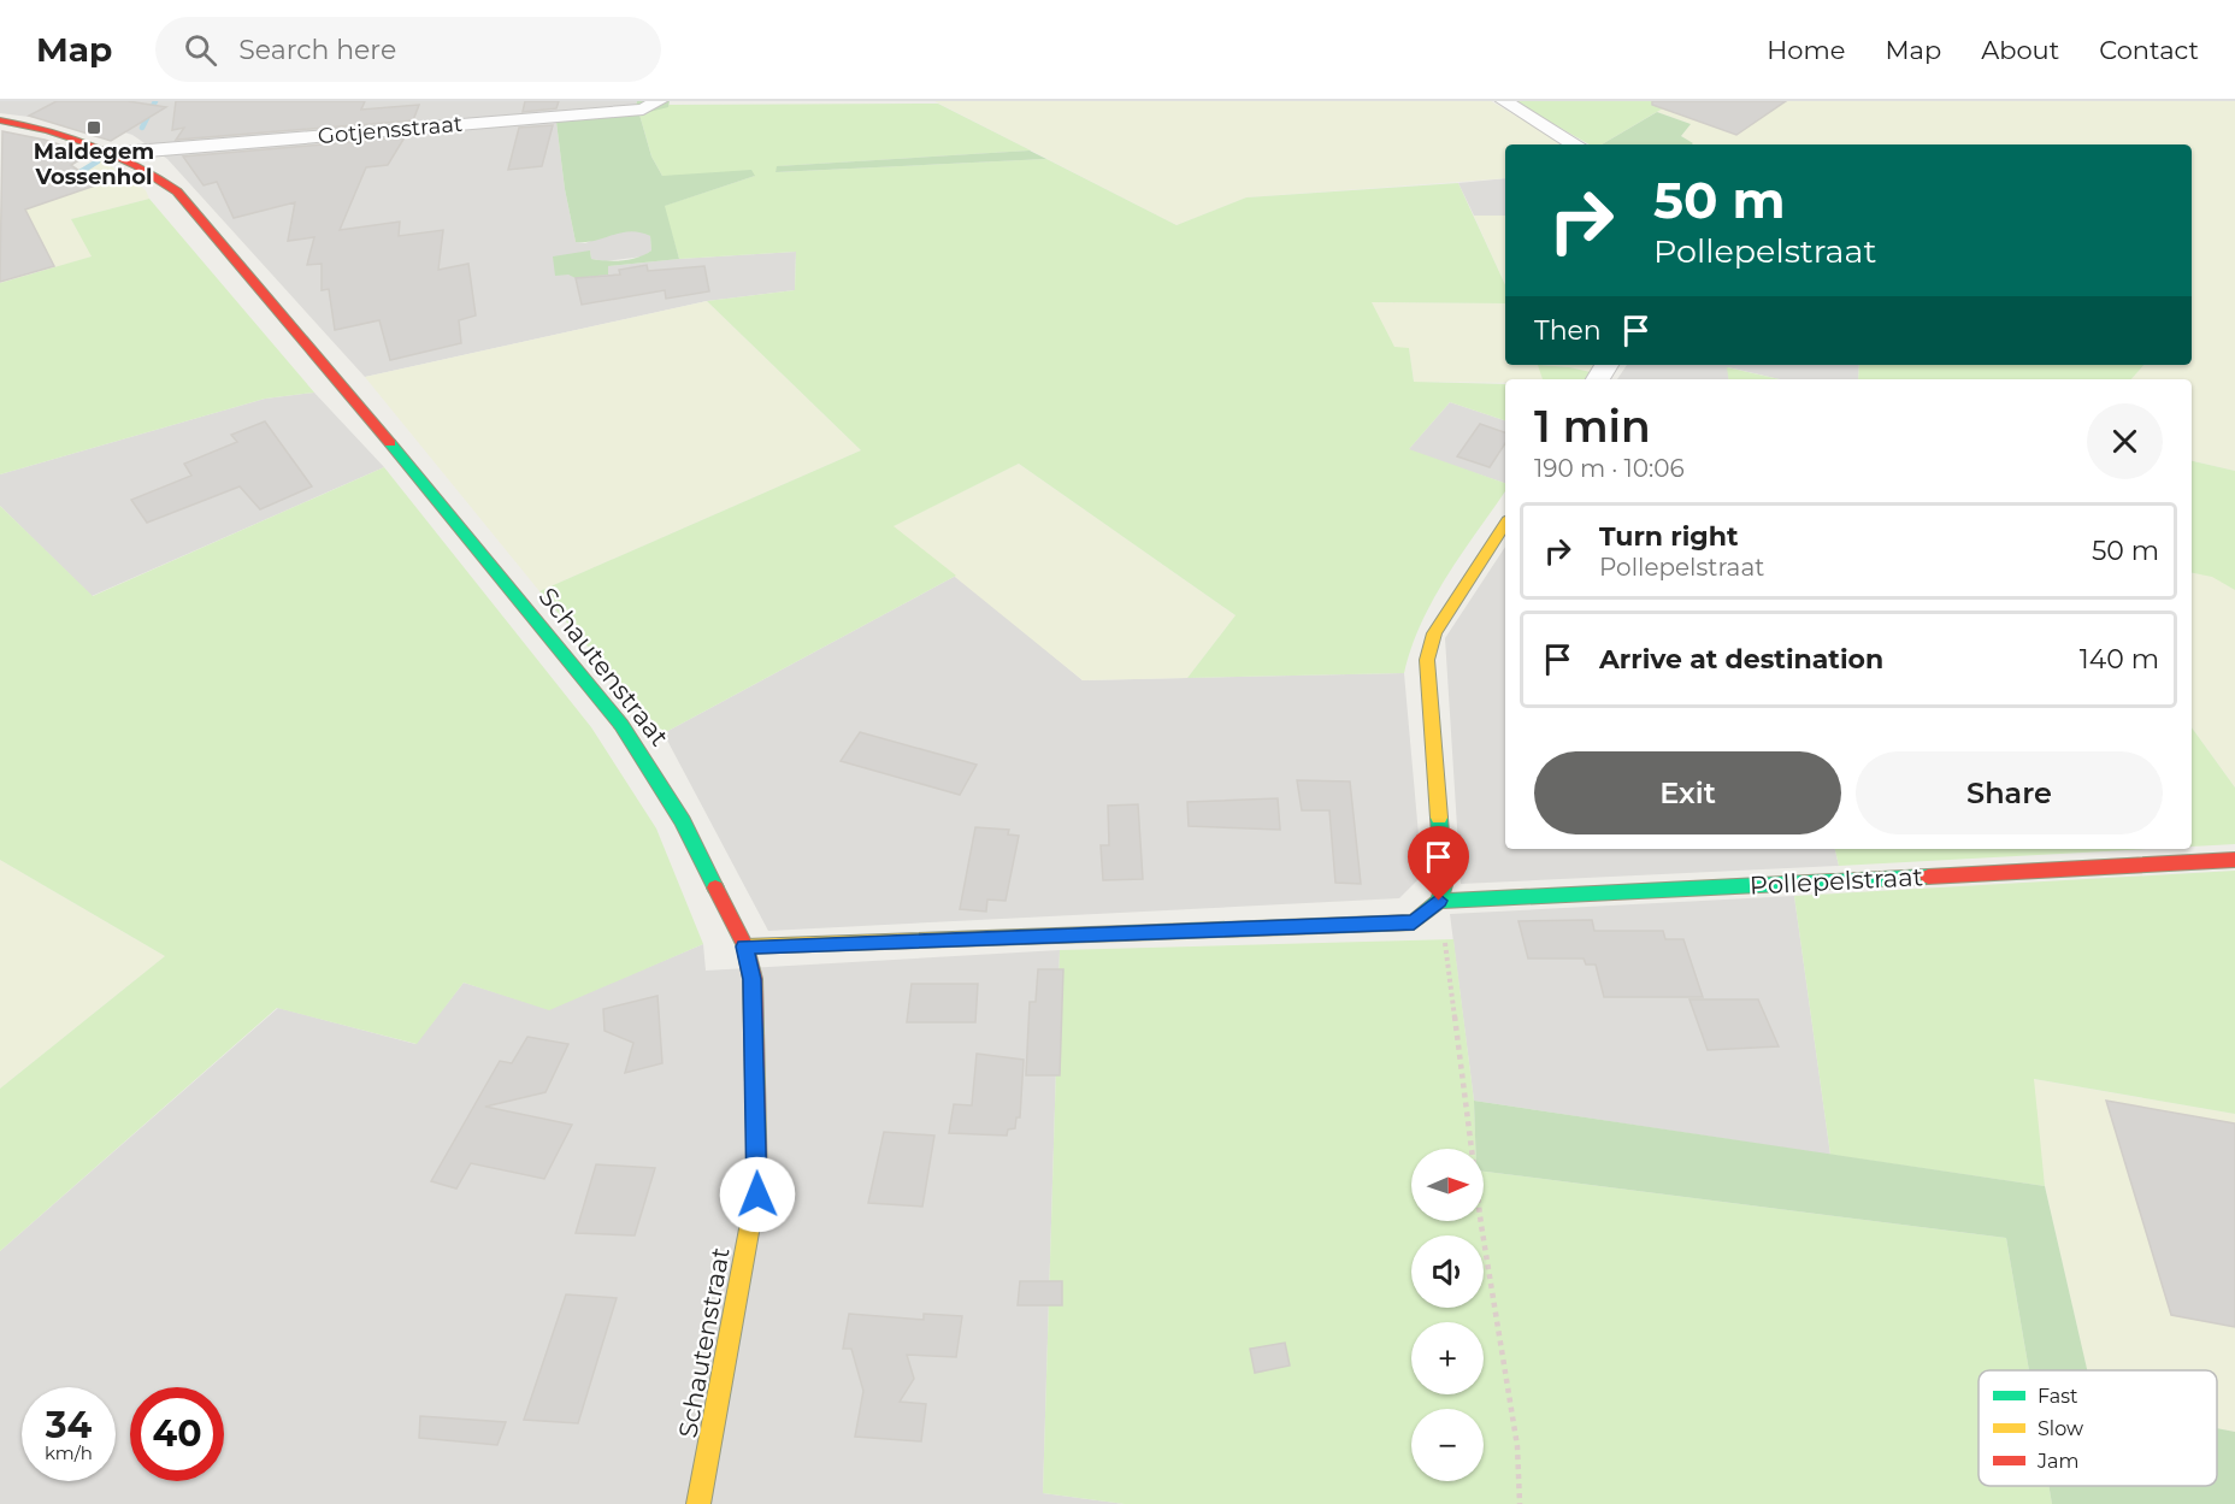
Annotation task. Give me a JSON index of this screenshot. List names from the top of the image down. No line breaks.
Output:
{"streets":{"street":["Gotjensstraat","Schautenstraat","Pollepelstraat"]},"crossings":[["Gotjensstraat","Schautenstraat"]],"places":{"transit":["Maldegem Vossenhol"]},"legend":["Fast","Slow","Jam"],"north":"right","page":{"header":"Map","search":"Search here","nav":["Home","Map","About","Contact"],"turn":["50 m","Pollepelstraat"],"then":"Then","heading":["1 min","190 m · 10:06"],"list":[{"name":"Turn right","note":"Pollepelstraat","value":"50 m"},{"name":"Arrive at destination","value":"140 m"}],"buttons":["Exit","Share"],"map_buttons":["+","−"],"speed":"34 km/h","limit":"40"}}
